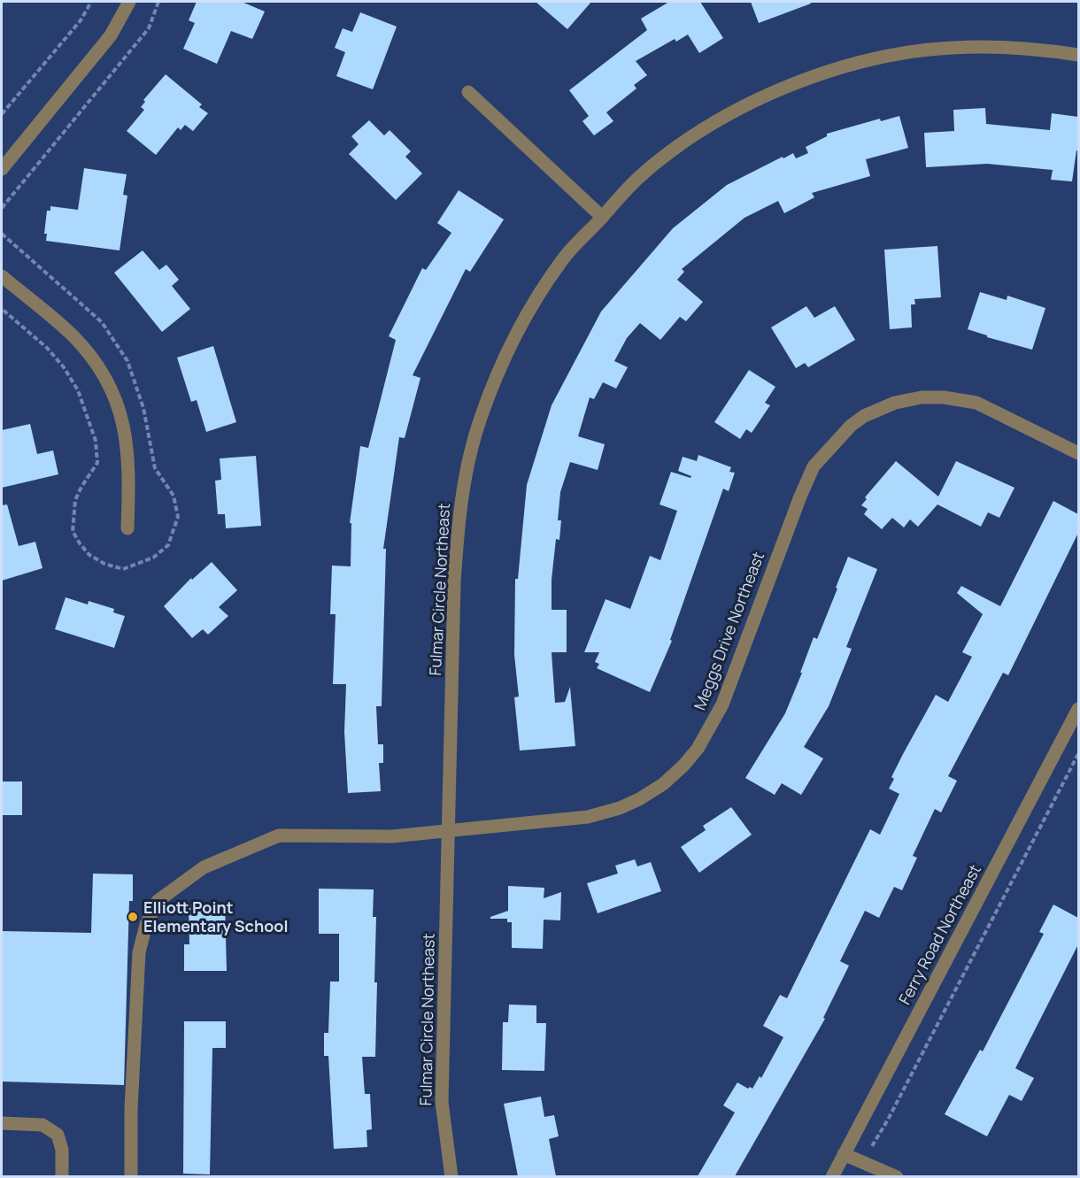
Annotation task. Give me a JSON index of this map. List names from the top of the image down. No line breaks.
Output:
{"streets":{"street":["Fulmar Circle Northeast","Meggs Drive Northeast","Ferry Road Northeast"]},"crossings":[["Fulmar Circle Northeast","Meggs Drive Northeast"]],"places":["Elliott Point Elementary School"]}
